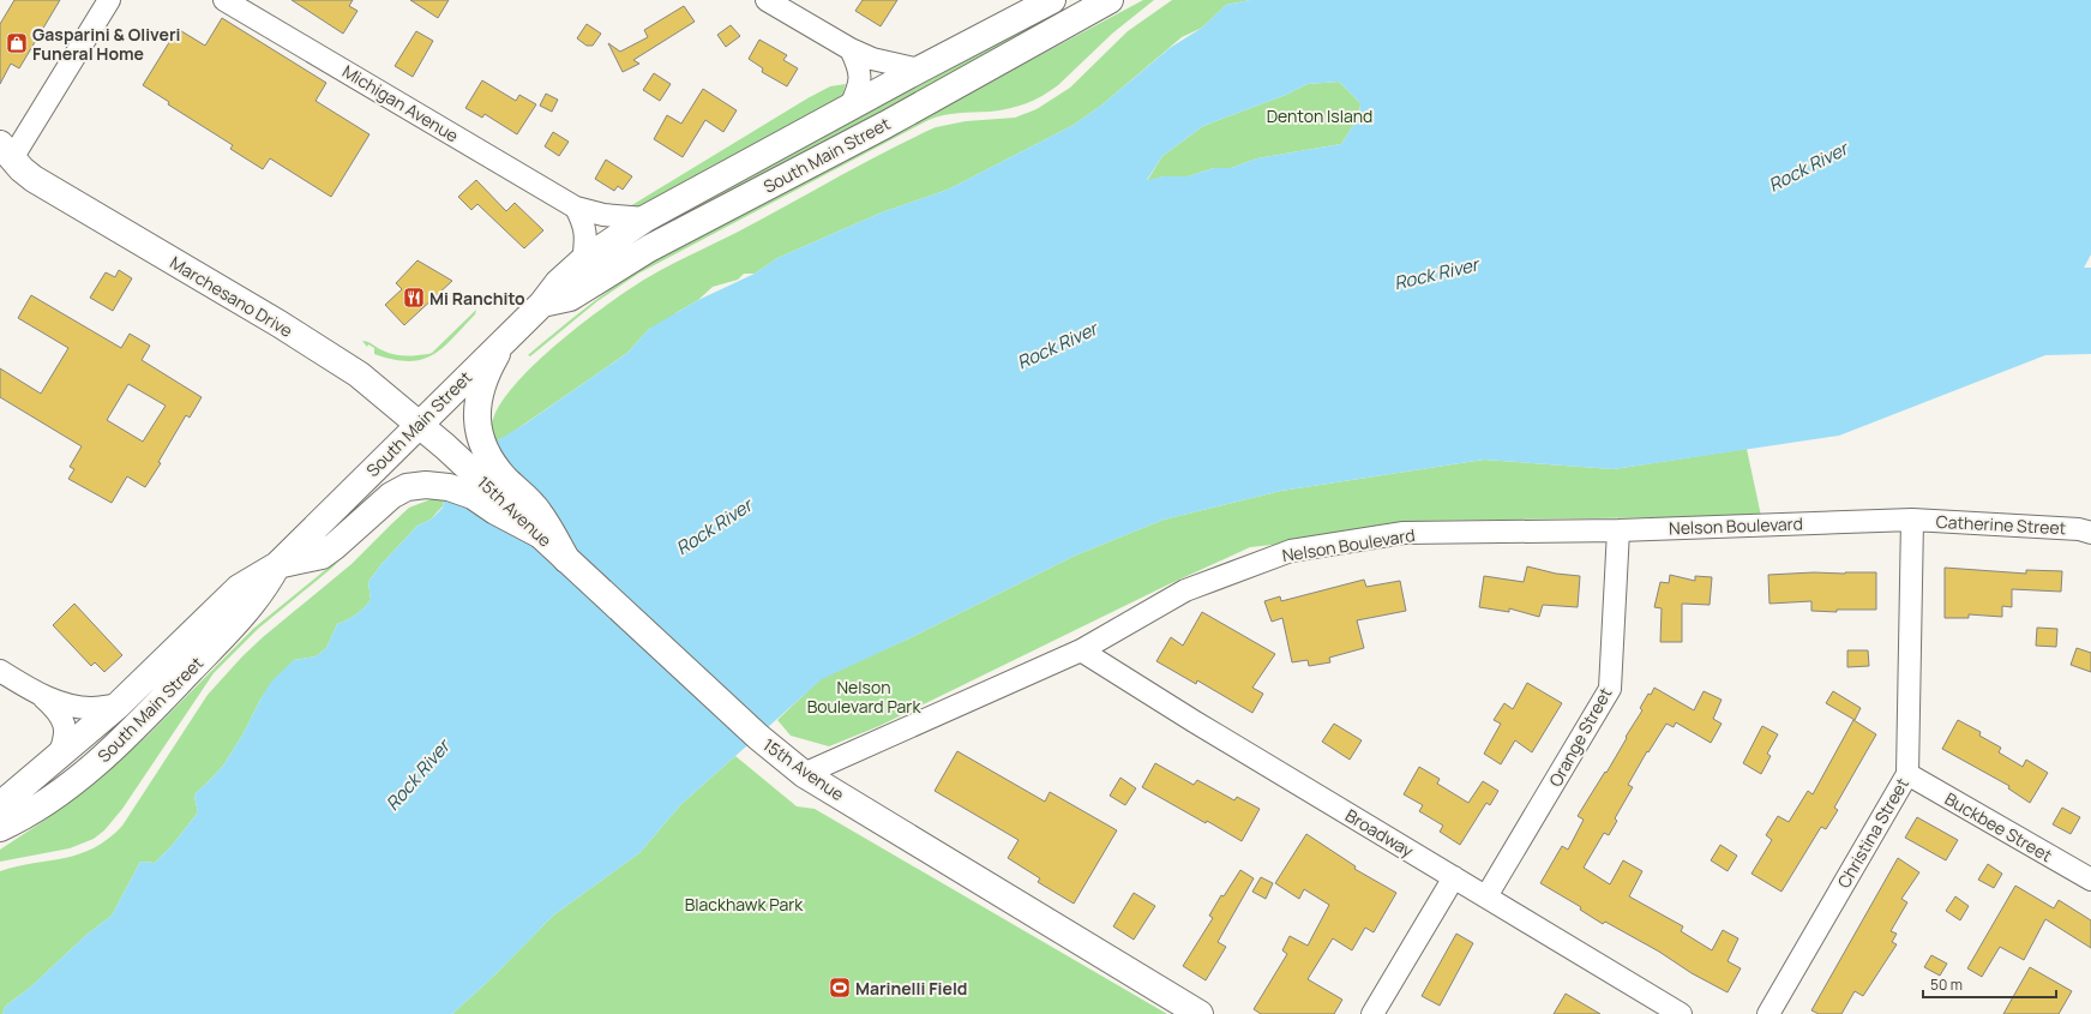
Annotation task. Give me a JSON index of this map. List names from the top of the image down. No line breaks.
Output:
{"streets":{"main road":["South Main Street","Marchesano Drive","15th Avenue"],"street":["Michigan Avenue","Catherine Street","Nelson Boulevard","Orange Street","Buckbee Street","Broadway","Christina Street"]},"crossings":[["Michigan Avenue","South Main Street"],["South Main Street","Marchesano Drive"],["Marchesano Drive","15th Avenue"],["15th Avenue","Nelson Boulevard"],["Catherine Street","Nelson Boulevard"],["Catherine Street","Christina Street"],["Nelson Boulevard","Orange Street"],["Nelson Boulevard","Broadway"],["Nelson Boulevard","Christina Street"],["Orange Street","Broadway"],["Buckbee Street","Christina Street"]],"water":["Rock River"],"parks":["Denton Island","Nelson Boulevard Park","Blackhawk Park"],"places":{"shop":["Gasparini & Oliveri Funeral Home"],"restaurant":["Mi Ranchito"],"sports":["Marinelli Field"]},"scale_bar":"50 m"}
